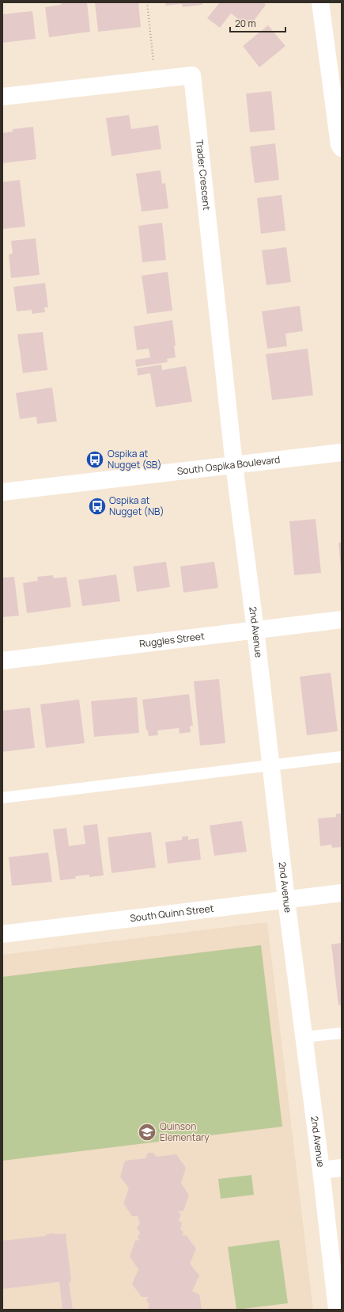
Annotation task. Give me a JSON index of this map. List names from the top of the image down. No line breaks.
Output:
{"streets":{"street":["Trader Crescent","South Ospika Boulevard","2nd Avenue","Ruggles Street","South Quinn Street"]},"crossings":[["Trader Crescent","South Ospika Boulevard"],["Trader Crescent","2nd Avenue"],["South Ospika Boulevard","2nd Avenue"],["2nd Avenue","Ruggles Street"],["2nd Avenue","South Quinn Street"]],"places":{"bus stop":["Ospika at Nugget (SB)","Ospika at Nugget (NB)"],"school or university":["Quinson Elementary"]},"scale_bar":"20 m"}
